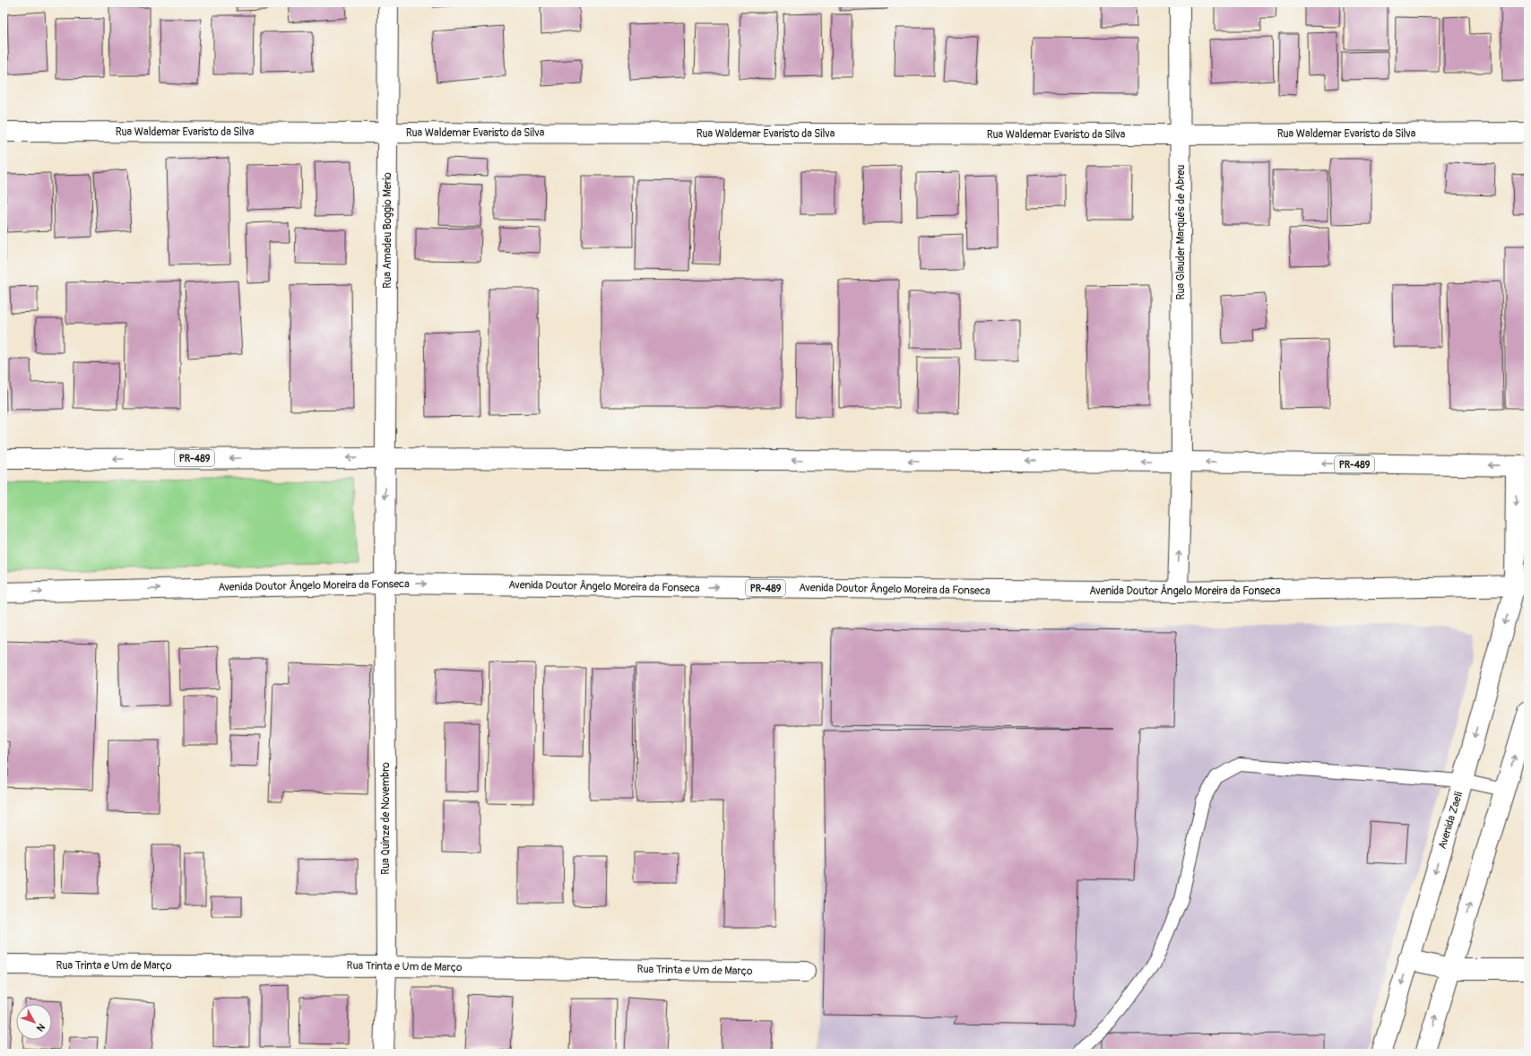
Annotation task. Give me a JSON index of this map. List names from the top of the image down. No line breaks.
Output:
{"streets":{"street":["Rua Waldemar Evaristo da Silva","Rua Amadeu Boggio Merio","Rua Glauder Marquês de Abreu","PR-489","Avenida Doutor Ângelo Moreira da Fonseca","Rua Quinze de Novembro","Avenida Zaeli","Rua Trinta e Um de Março"]},"crossings":[["Rua Waldemar Evaristo da Silva","Rua Amadeu Boggio Merio"],["Rua Waldemar Evaristo da Silva","Rua Glauder Marquês de Abreu"],["Rua Amadeu Boggio Merio","PR-489"],["Rua Amadeu Boggio Merio","Avenida Doutor Ângelo Moreira da Fonseca"],["Rua Amadeu Boggio Merio","Rua Quinze de Novembro"],["Rua Glauder Marquês de Abreu","PR-489"],["Rua Glauder Marquês de Abreu","Avenida Doutor Ângelo Moreira da Fonseca"],["PR-489","Avenida Zaeli"],["Avenida Doutor Ângelo Moreira da Fonseca","Rua Quinze de Novembro"],["Avenida Doutor Ângelo Moreira da Fonseca","Avenida Zaeli"],["Rua Quinze de Novembro","Rua Trinta e Um de Março"]],"north":"bottom right"}
